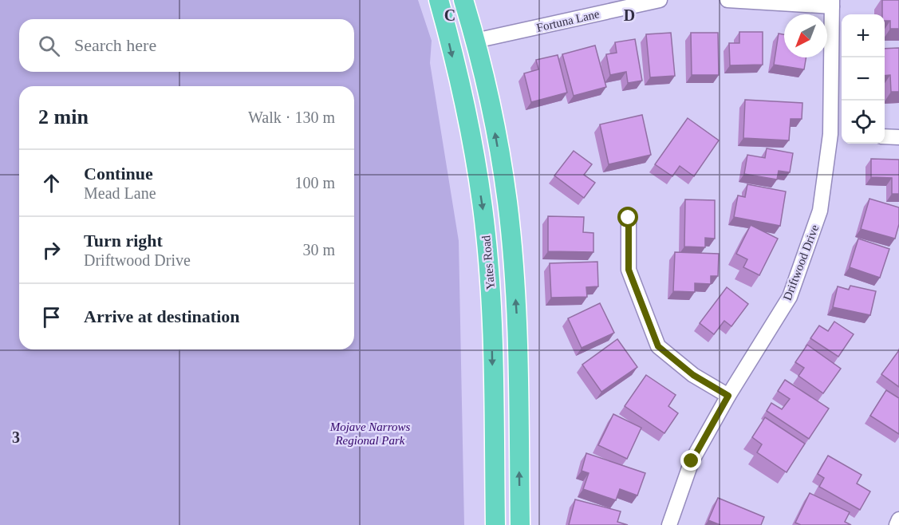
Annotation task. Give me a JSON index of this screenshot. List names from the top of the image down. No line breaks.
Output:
{"streets":{"main road":["Yates Road"],"street":["Fortuna Lane","Driftwood Drive"]},"crossings":[["Fortuna Lane","Yates Road"]],"parks":["Mojave Narrows Regional Park"],"north":"bottom left","page":{"map_buttons":["+","−"],"search":"Search here","heading":["2 min","Walk · 130 m"],"list":[["Continue","Mead Lane","100 m"],["Turn right","Driftwood Drive","30 m"],"Arrive at destination"]},"grid":{"columns":["C","D"],"rows":["3"]}}
